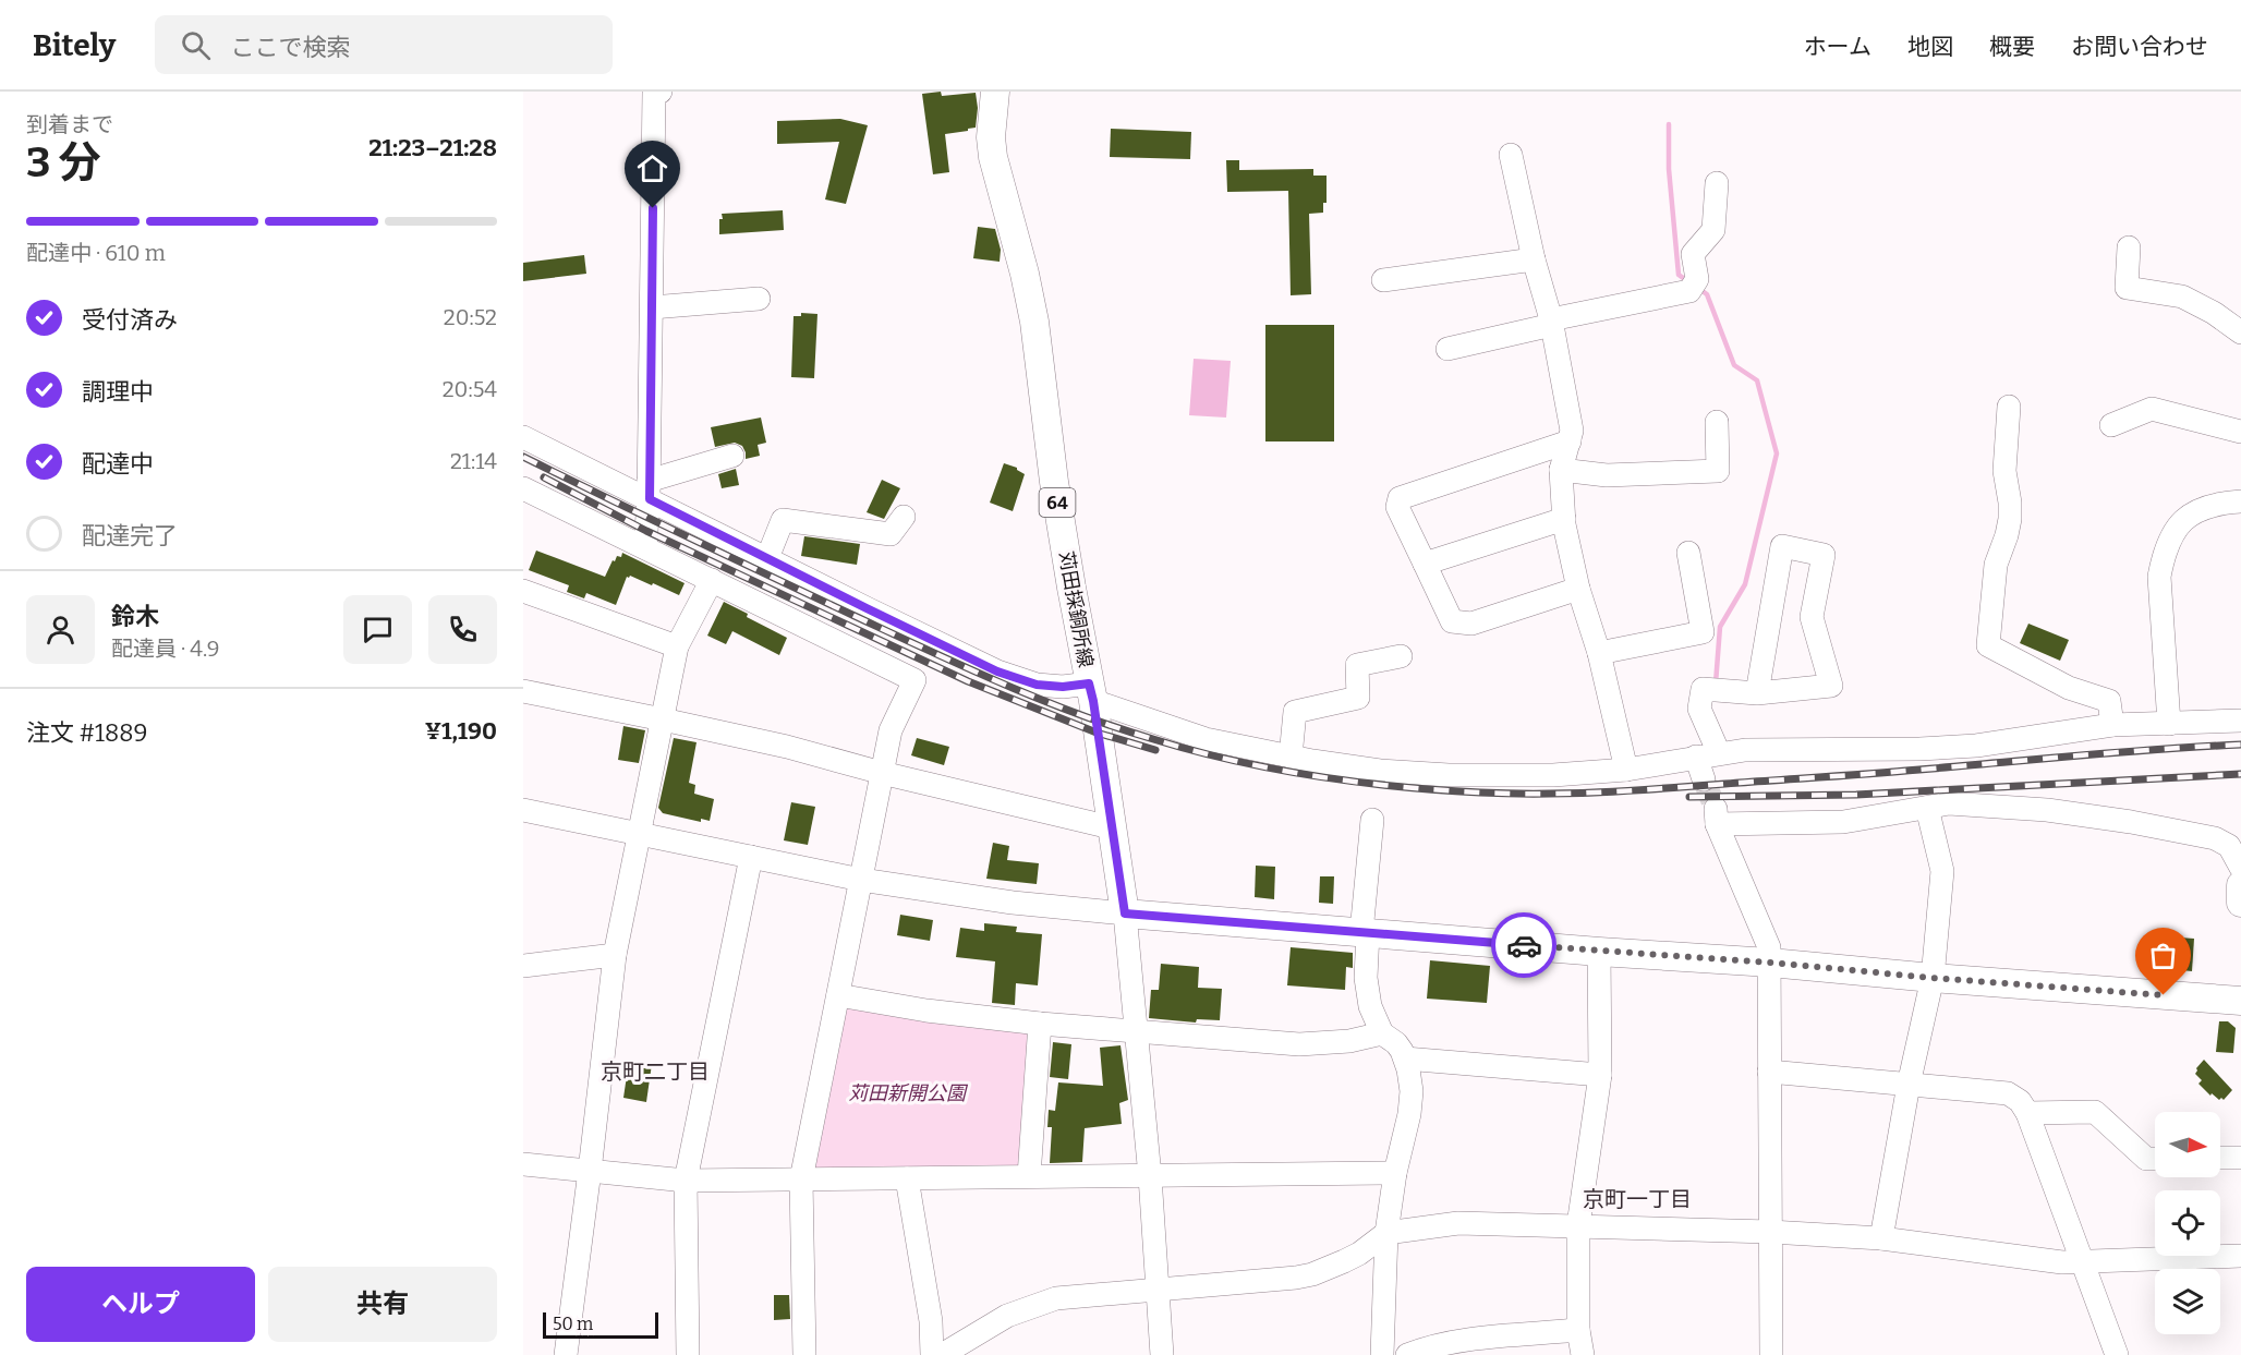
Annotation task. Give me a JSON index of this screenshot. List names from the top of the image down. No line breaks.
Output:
{"streets":{"main road":["64","苅田採銅所線"]},"districts":["京町二丁目","京町一丁目"],"parks":["苅田新開公園"],"scale_bar":"50 m","north":"right","page":{"header":"Bitely","search":"ここで検索","nav":["ホーム","地図","概要","お問い合わせ"],"heading":["3 分","到着まで","21:23–21:28"],"panel":["鈴木","配達員 · 4.9","注文 #1889","¥1,190"],"bar":"配達中 · 610 m","list":[["受付済み","20:52"],["調理中","20:54"],["配達中","21:14"],"配達完了"],"buttons":["ヘルプ","共有"],"scale":"50 m"}}
